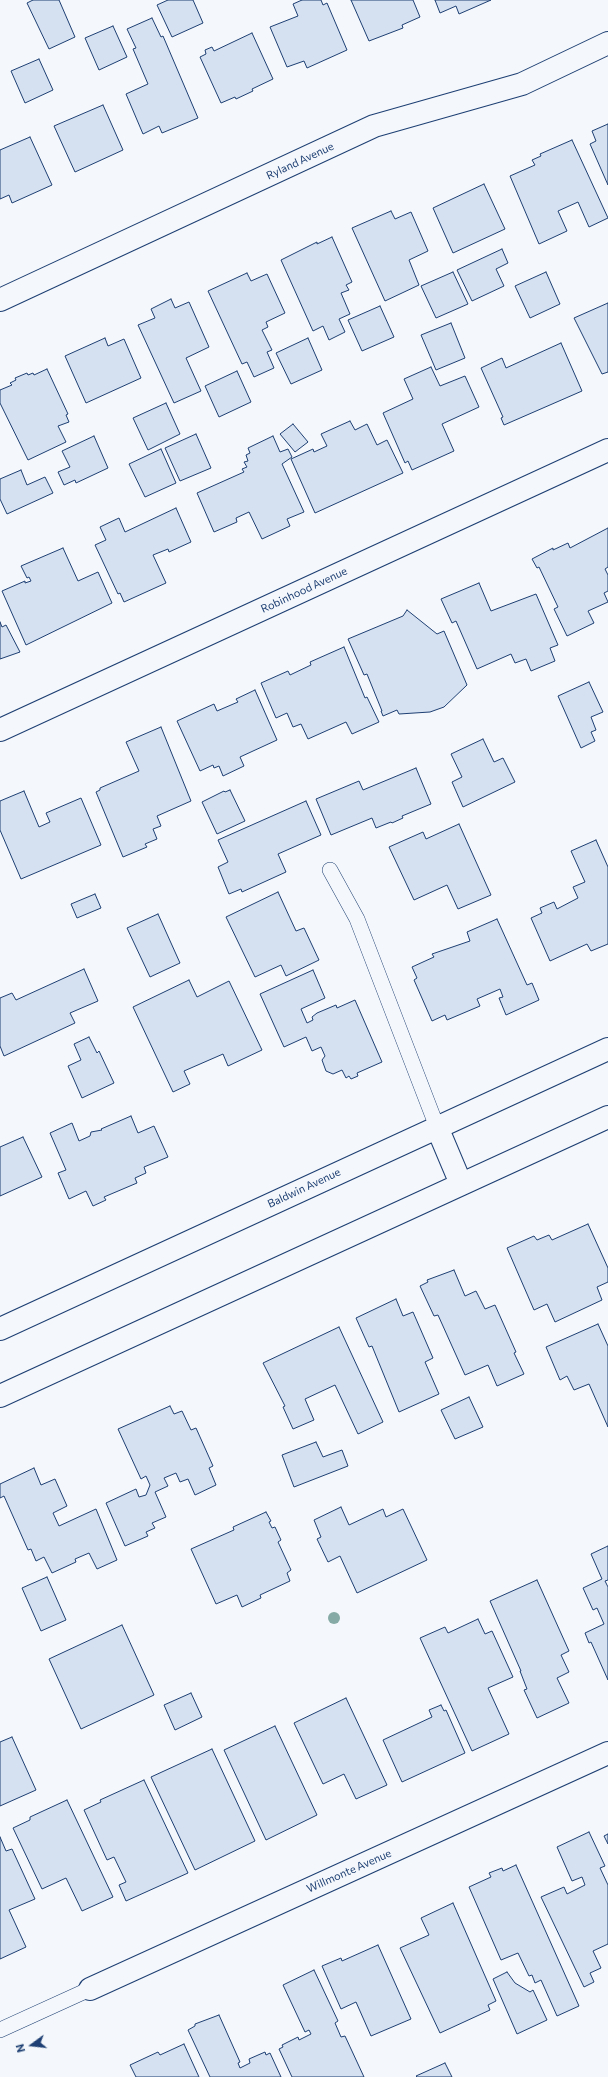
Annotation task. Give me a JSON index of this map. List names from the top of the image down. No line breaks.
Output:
{"streets":{"street":["Ryland Avenue","Robinhood Avenue","Baldwin Avenue","Willmonte Avenue"]},"north":"left"}
